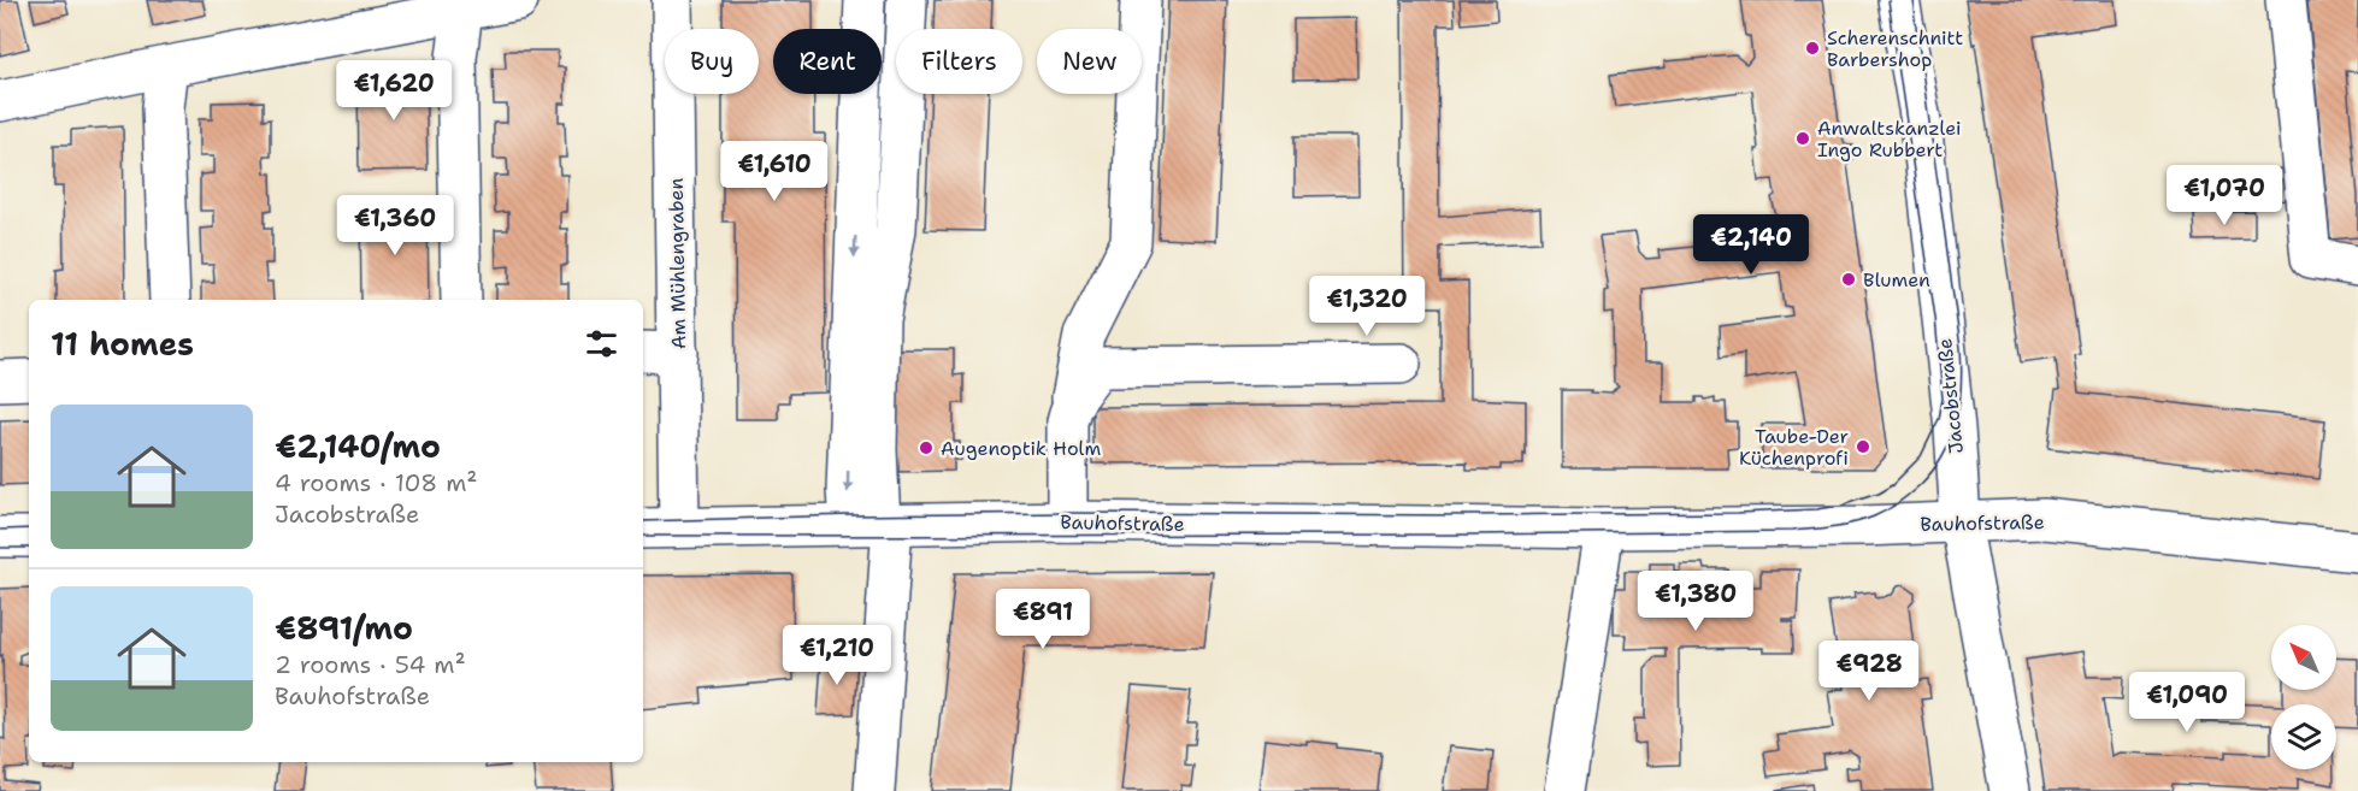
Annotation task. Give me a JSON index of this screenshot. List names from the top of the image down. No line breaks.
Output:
{"streets":{"street":["Am Mühlengraben","Jacobstraße","Bauhofstraße"]},"crossings":[["Am Mühlengraben","Bauhofstraße"],["Jacobstraße","Bauhofstraße"]],"places":["Scherenschnitt Barbershop","Anwaltskanzlei Ingo Rubbert","Blumen","Taube-Der Küchenprofi","Augenoptik Holm"],"north":"top left","page":{"chip":["Buy","Rent","Filters","New"],"price":["€1,620","€1,610","€1,070","€1,360","€2,140","€1,320","€1,380","€891","€1,210","€928","€1,090"],"heading":"11 homes","list":[{"name":"€2,140/mo","note":"4 rooms · 108 m² · Jacobstraße"},{"name":"€891/mo","note":"2 rooms · 54 m² · Bauhofstraße"}]}}
